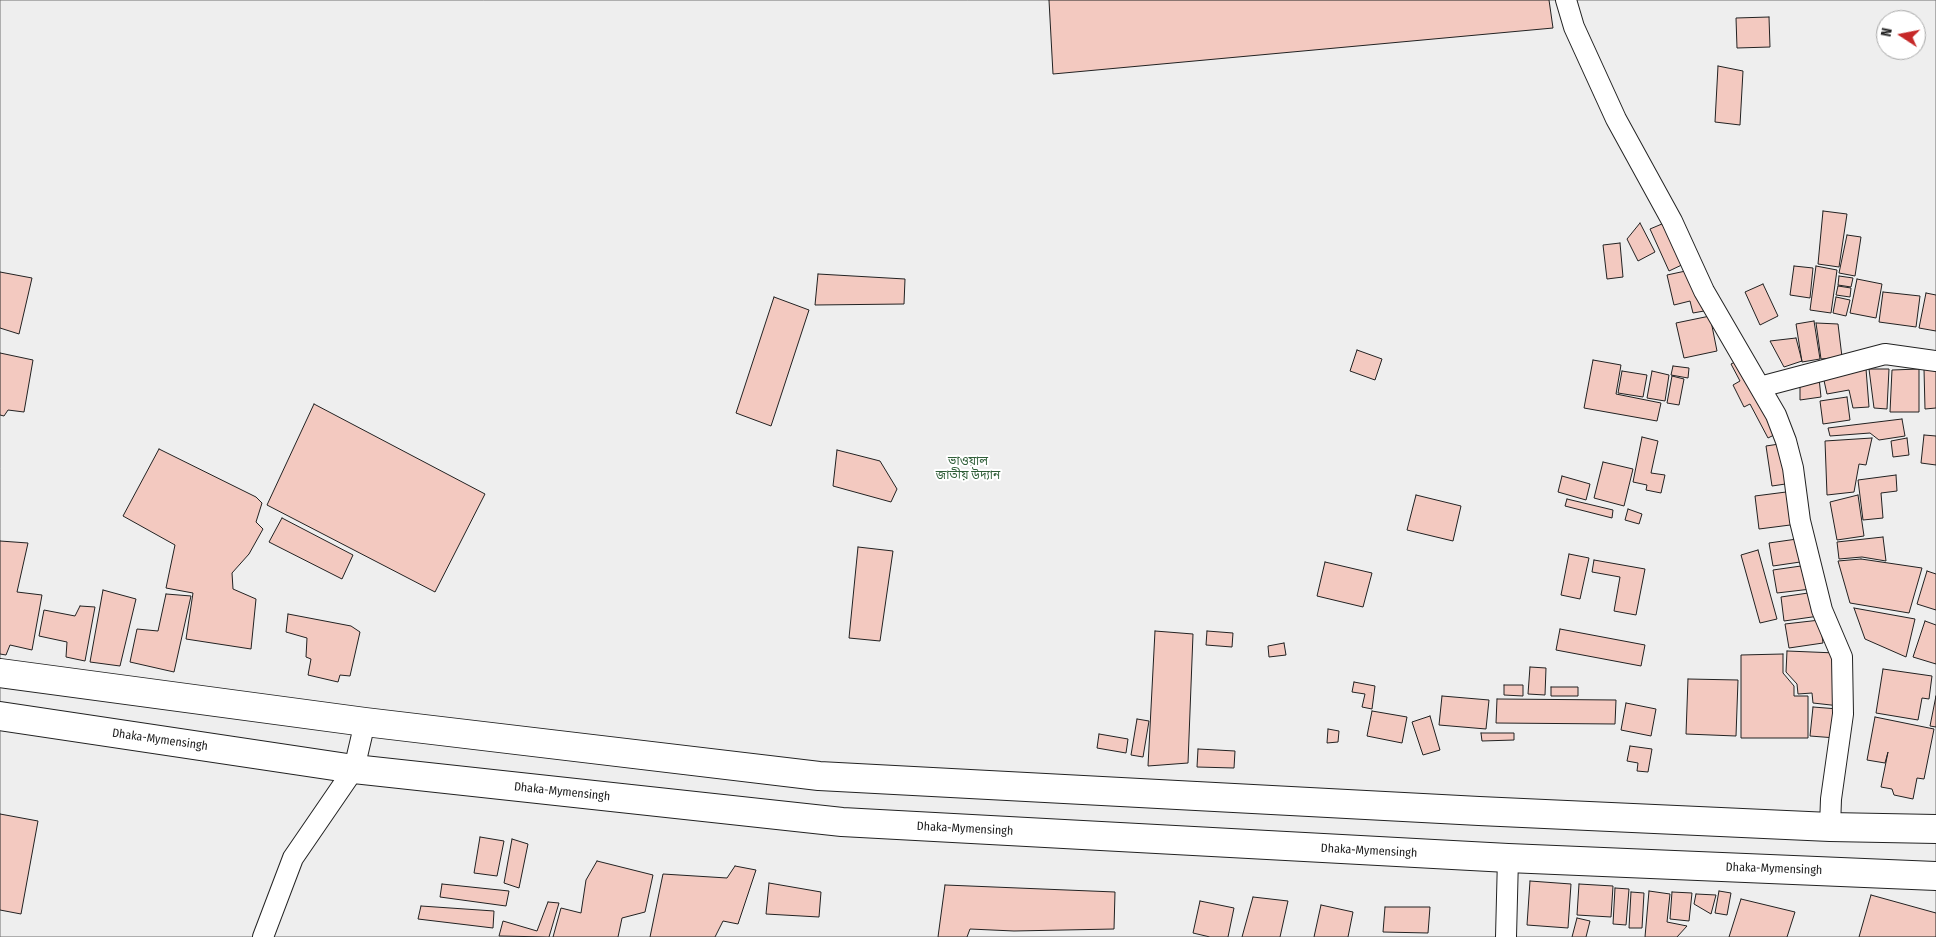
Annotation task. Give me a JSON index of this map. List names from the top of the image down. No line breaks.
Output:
{"streets":{"highway":["Dhaka-Mymensingh"]},"parks":["ভাওয়াল জাতীয় উদ্যান"],"north":"left"}
